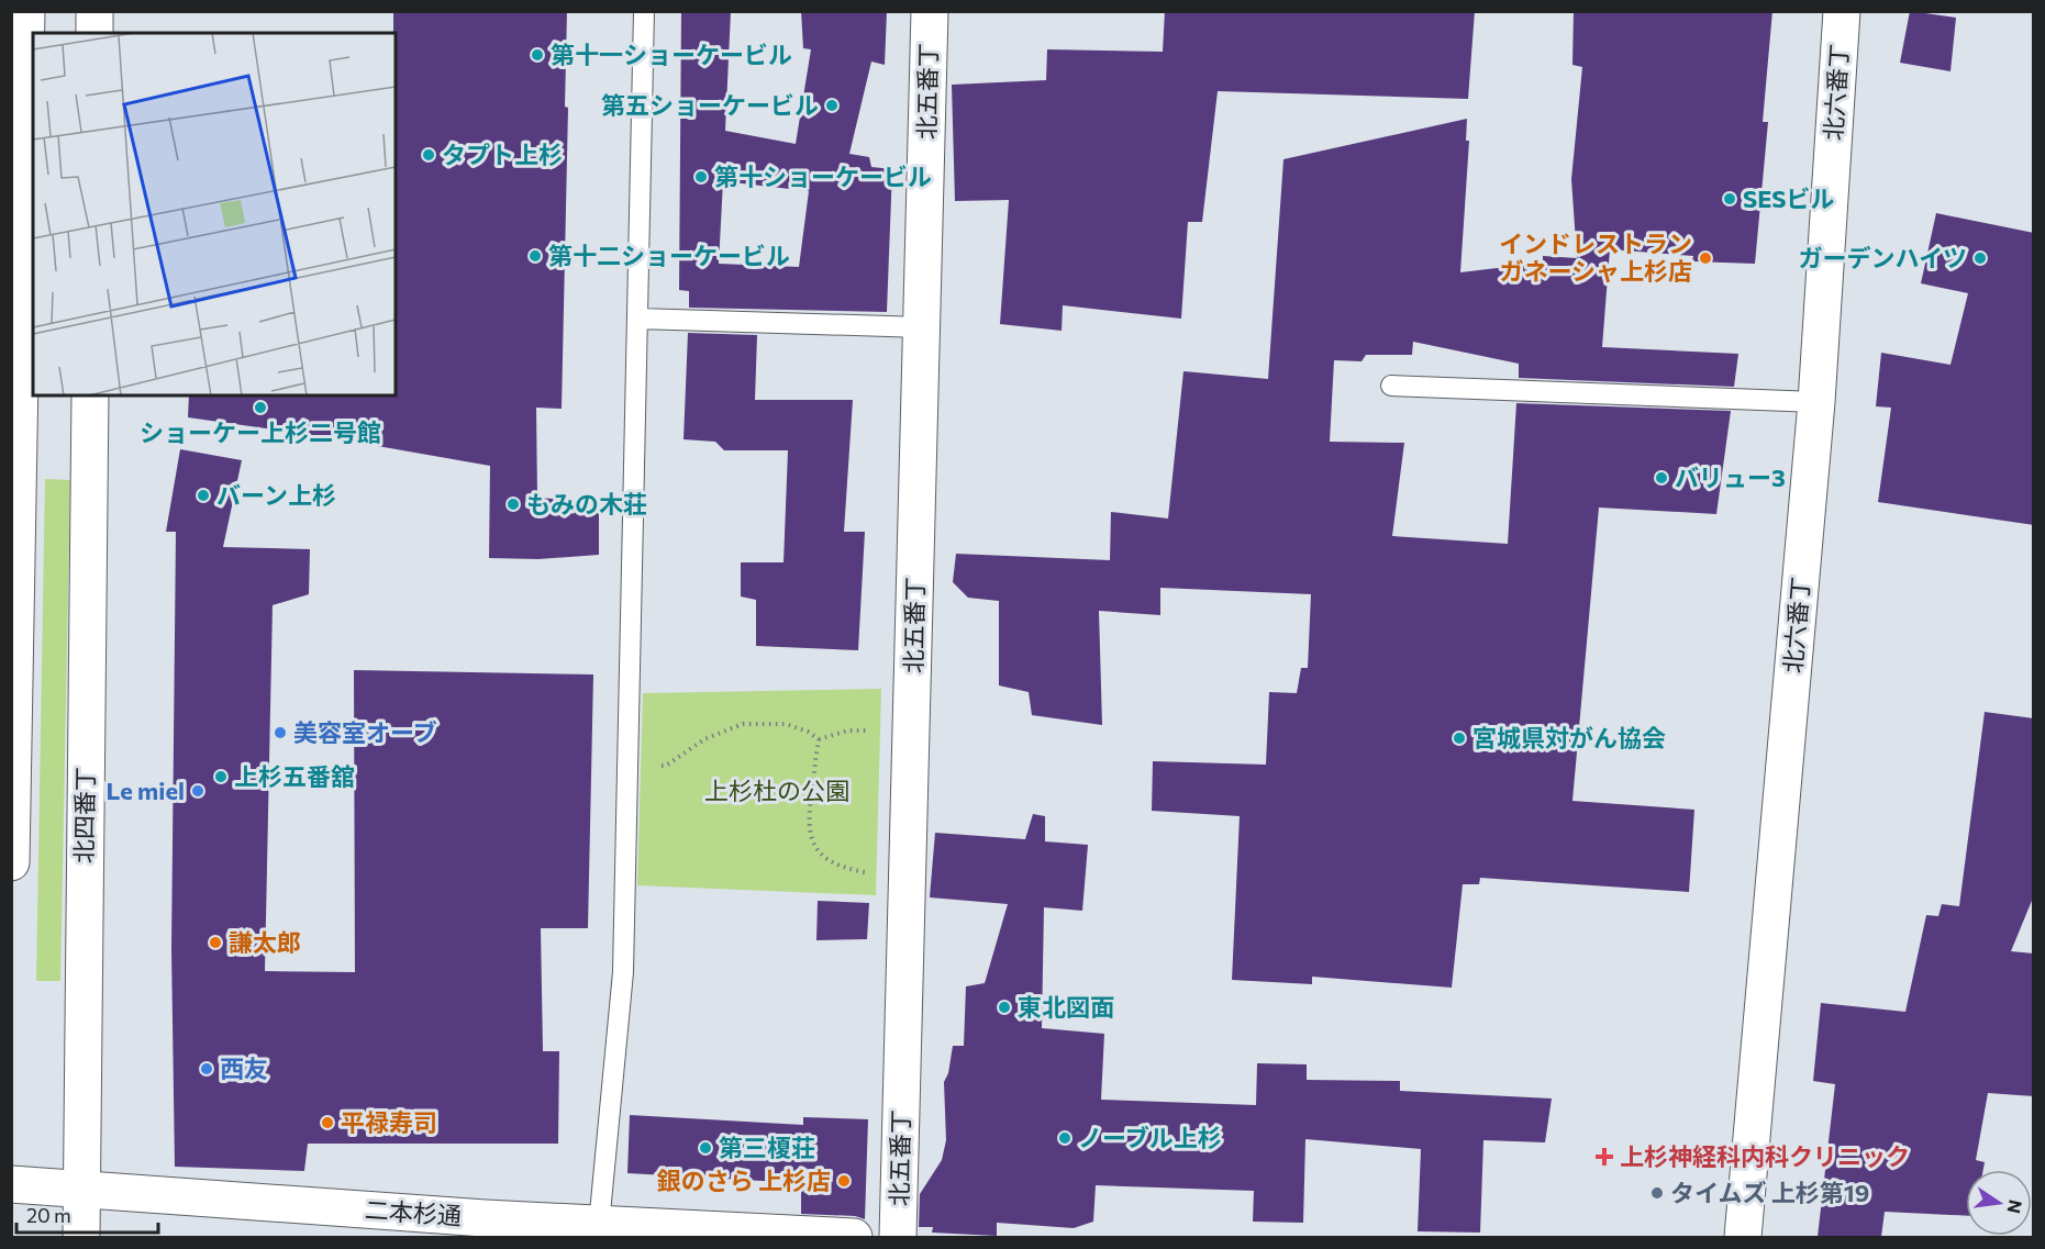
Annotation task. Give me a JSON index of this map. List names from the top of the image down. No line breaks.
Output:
{"streets":{"street":["北五番丁","北六番丁","北四番丁","二本杉通"]},"crossings":[["北四番丁","二本杉通"]],"parks":["上杉杜の公園"],"places":{"other":["第十一ショーケービル","第五ショーケービル","タプト上杉","第十ショーケービル","SESビル","第十二ショーケービル","インドレストラン ガネーシャ上杉店","ガーデンハイツ","ショーケー上杉二号館","バリュー3","バーン上杉","もみの木荘","美容室オーブ","宮城県対がん協会","上杉五番舘","Le miel","謙太郎","東北図面","西友","平禄寿司","ノーブル上杉","第三榎荘","銀のさら 上杉店","タイムズ 上杉第19"],"health":["上杉神経科内科クリニック"]},"scale_bar":"20 m","north":"right"}
